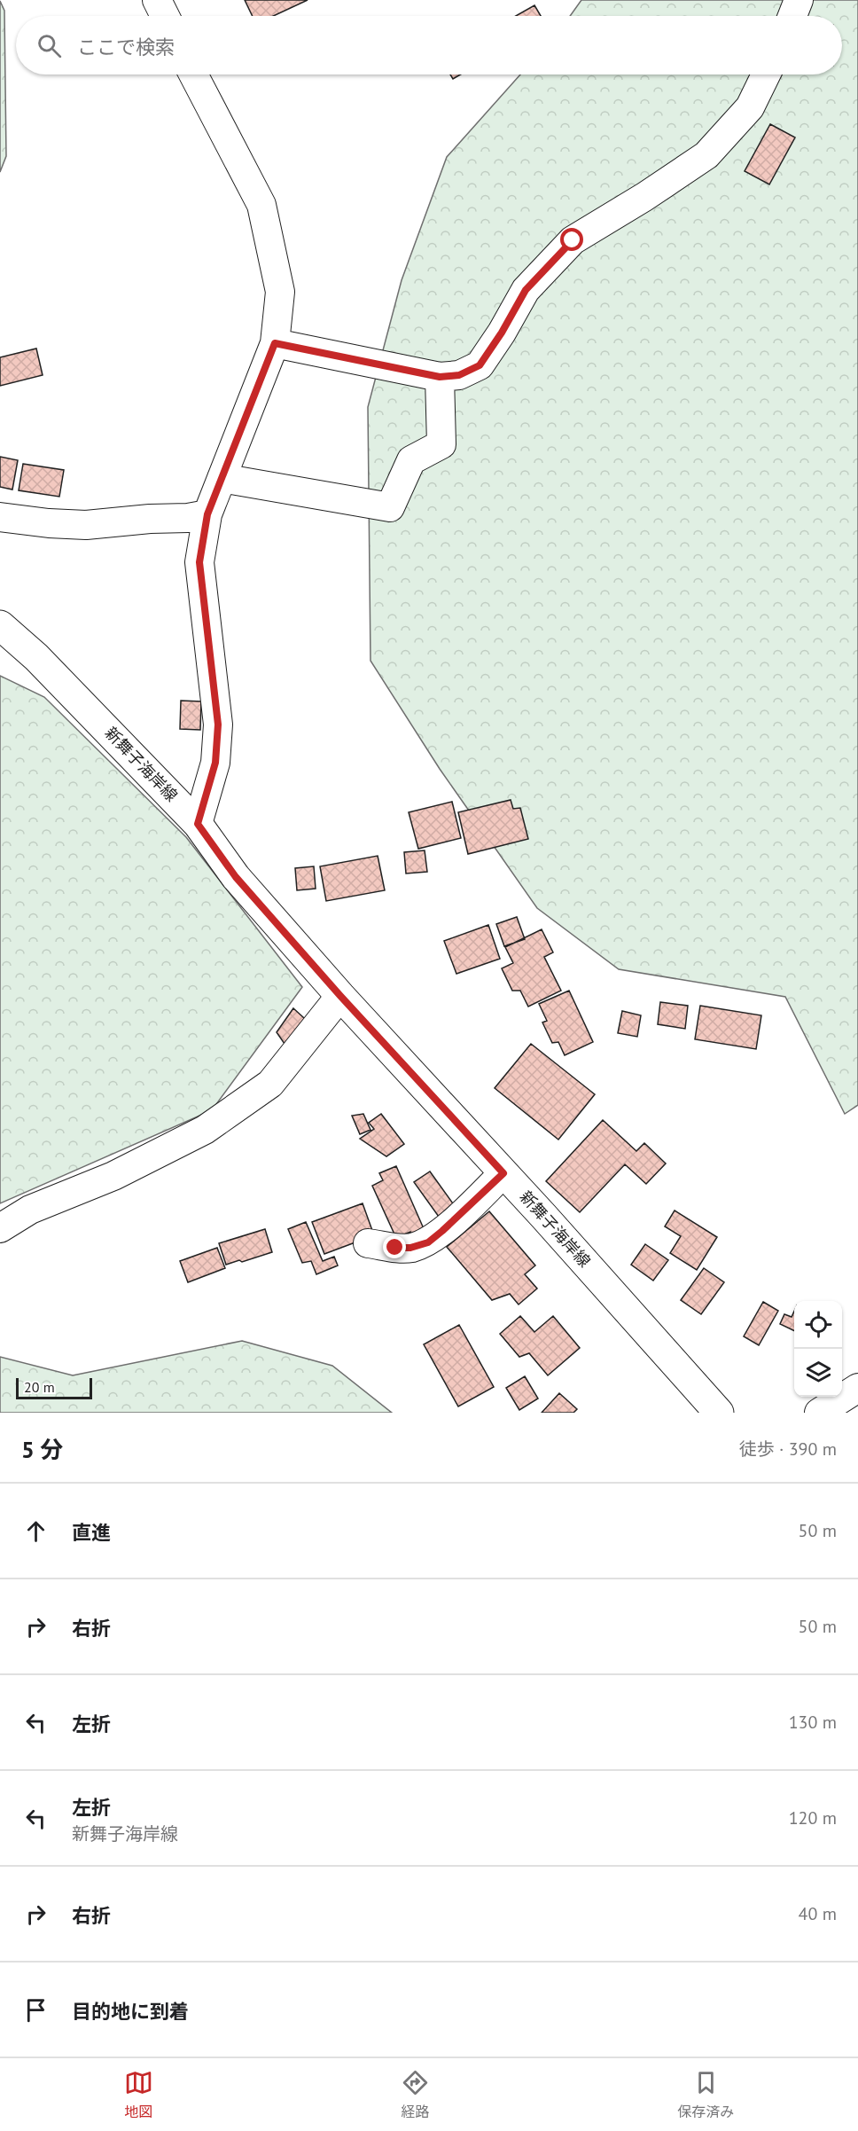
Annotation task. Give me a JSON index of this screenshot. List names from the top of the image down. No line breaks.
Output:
{"streets":{"main road":["新舞子海岸線"]},"scale_bar":"20 m","page":{"search":"ここで検索","scale":"20 m","heading":["5 分","徒歩 · 390 m"],"list":[["直進","50 m"],["右折","50 m"],["左折","130 m"],["左折","新舞子海岸線","120 m"],["右折","40 m"],"目的地に到着"],"nav":["地図","経路","保存済み"]}}
